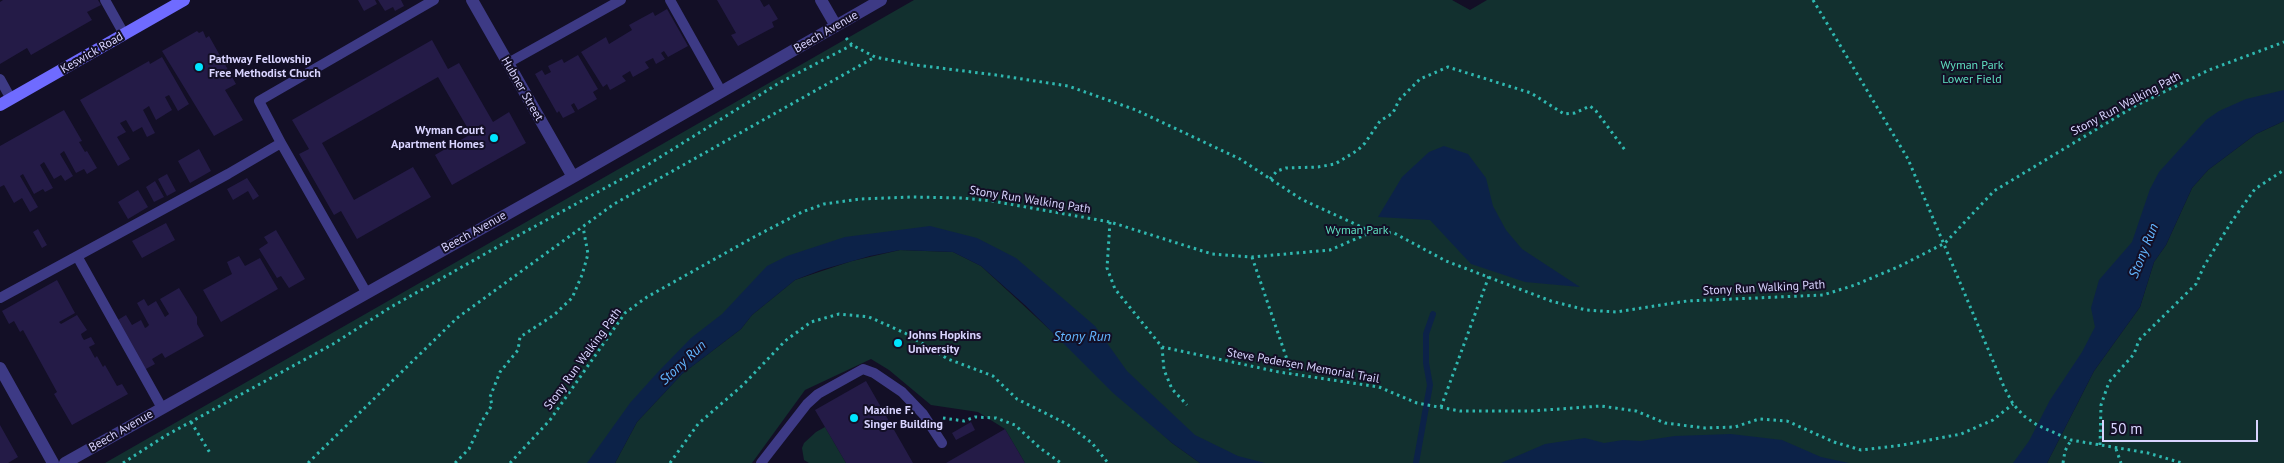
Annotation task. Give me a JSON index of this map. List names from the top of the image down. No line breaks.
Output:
{"streets":{"street":["Beech Avenue","Keswick Road","Hubner Street"],"path":["Stony Run Walking Path","Steve Pedersen Memorial Trail"]},"crossings":[["Beech Avenue","Hubner Street"],["Beech Avenue","Stony Run Walking Path"]],"water":["Stony Run"],"parks":["Wyman Park Lower Field","Wyman Park"],"places":["Pathway Fellowship Free Methodist Chuch","Wyman Court Apartment Homes","Johns Hopkins University","Maxine F. Singer Building"],"scale_bar":"50 m"}
